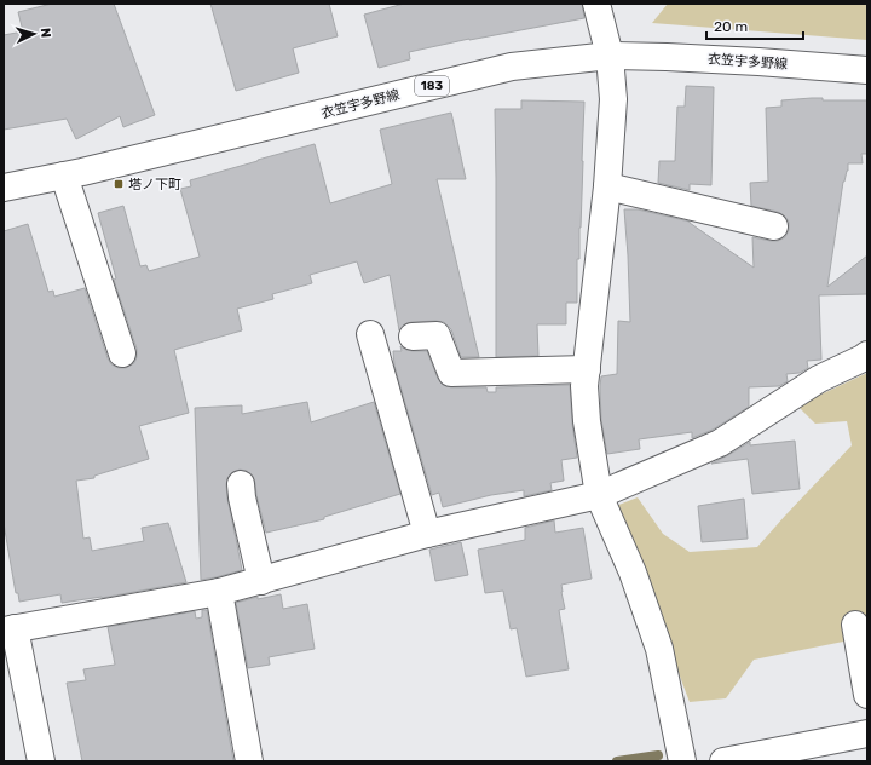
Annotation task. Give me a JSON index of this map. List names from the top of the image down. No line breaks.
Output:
{"streets":{"street":["衣笠宇多野線","183"]},"places":{"transit":["塔ノ下町"]},"scale_bar":"20 m","north":"right"}
